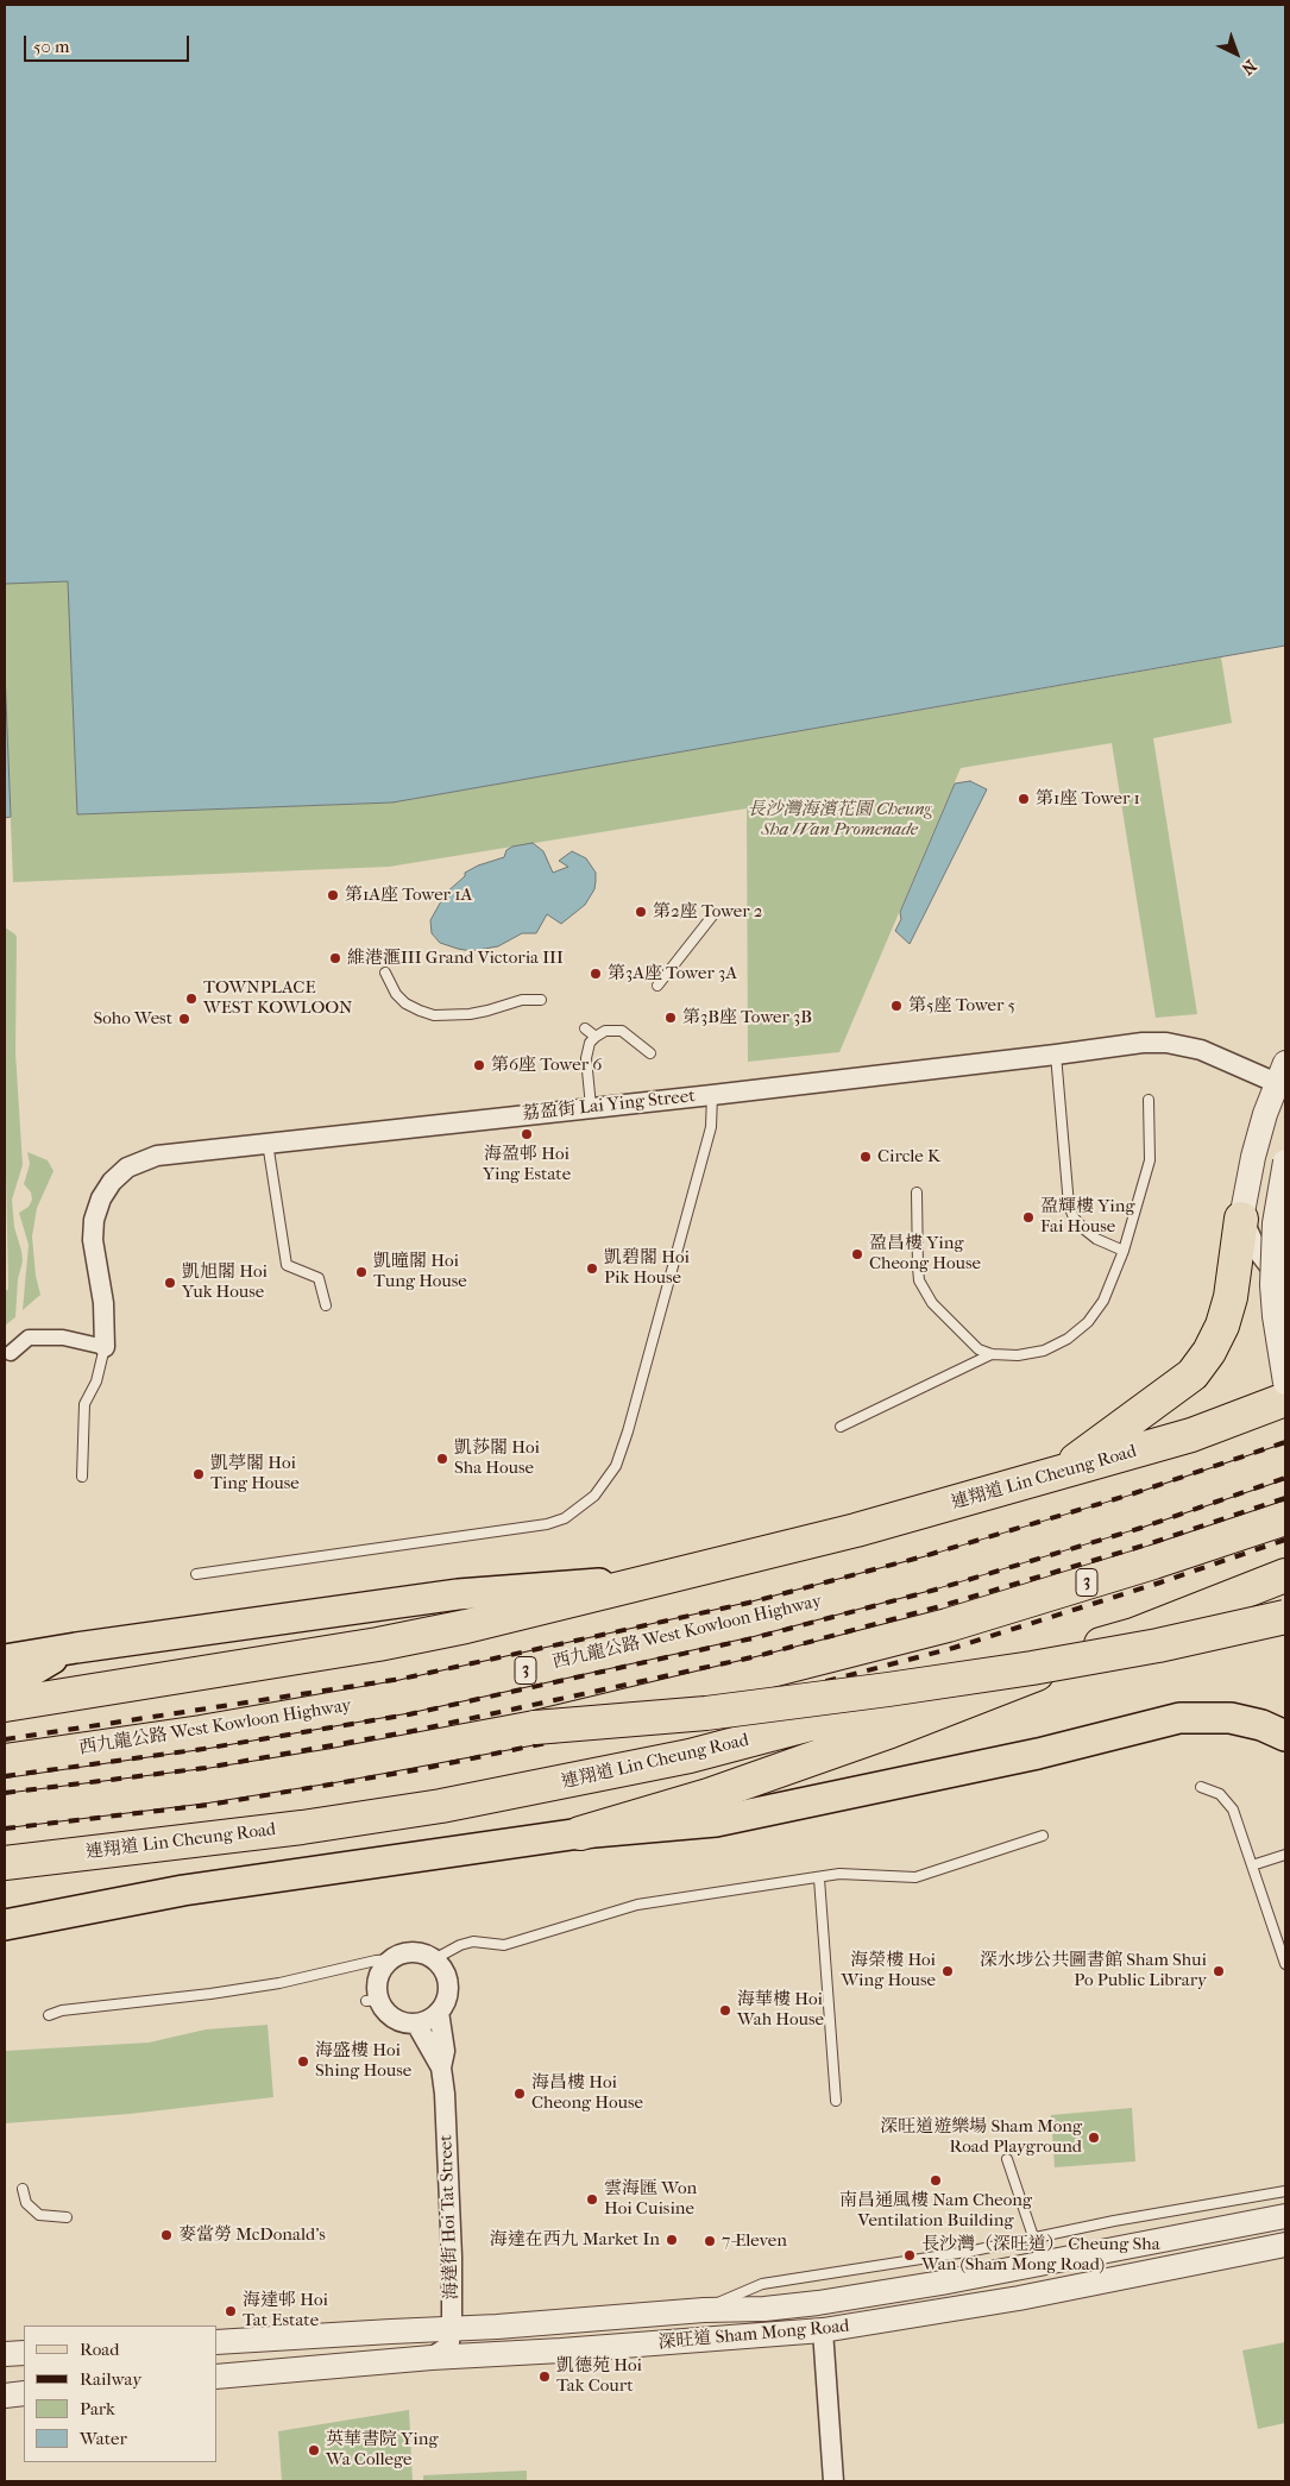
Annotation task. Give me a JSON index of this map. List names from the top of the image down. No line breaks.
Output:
{"streets":{"highway":["連翔道 Lin Cheung Road","3","西九龍公路 West Kowloon Highway"],"street":["荔盈街 Lai Ying Street","海達街 Hoi Tat Street","深旺道 Sham Mong Road"]},"crossings":[["海達街 Hoi Tat Street","深旺道 Sham Mong Road"]],"parks":["長沙灣海濱花園 Cheung Sha Wan Promenade"],"places":["第1座 Tower 1","第1A座 Tower 1A","第2座 Tower 2","維港滙III Grand Victoria III","第3A座 Tower 3A","TOWNPLACE WEST KOWLOON","第5座 Tower 5","第3B座 Tower 3B","Soho West","第6座 Tower 6","海盈邨 Hoi Ying Estate","Circle K","盈輝樓 Ying Fai House","盈昌樓 Ying Cheong House","凱碧閣 Hoi Pik House","凱曈閣 Hoi Tung House","凱旭閣 Hoi Yuk House","凱莎閣 Hoi Sha House","凱葶閣 Hoi Ting House","海榮樓 Hoi Wing House","深水埗公共圖書館 Sham Shui Po Public Library","海華樓 Hoi Wah House","海盛樓 Hoi Shing House","海昌樓 Hoi Cheong House","深旺道遊樂場 Sham Mong Road Playground","南昌通風樓 Nam Cheong Ventilation Building","雲海匯 Won Hoi Cuisine","麥當勞 McDonald's","海達在西九 Market In","7-Eleven","長沙灣（深旺道） Cheung Sha Wan (Sham Mong Road)","海達邨 Hoi Tat Estate","凱德苑 Hoi Tak Court","英華書院 Ying Wa College"],"legend":["Road","Railway","Park","Water"],"scale_bar":"50 m","north":"bottom right"}
